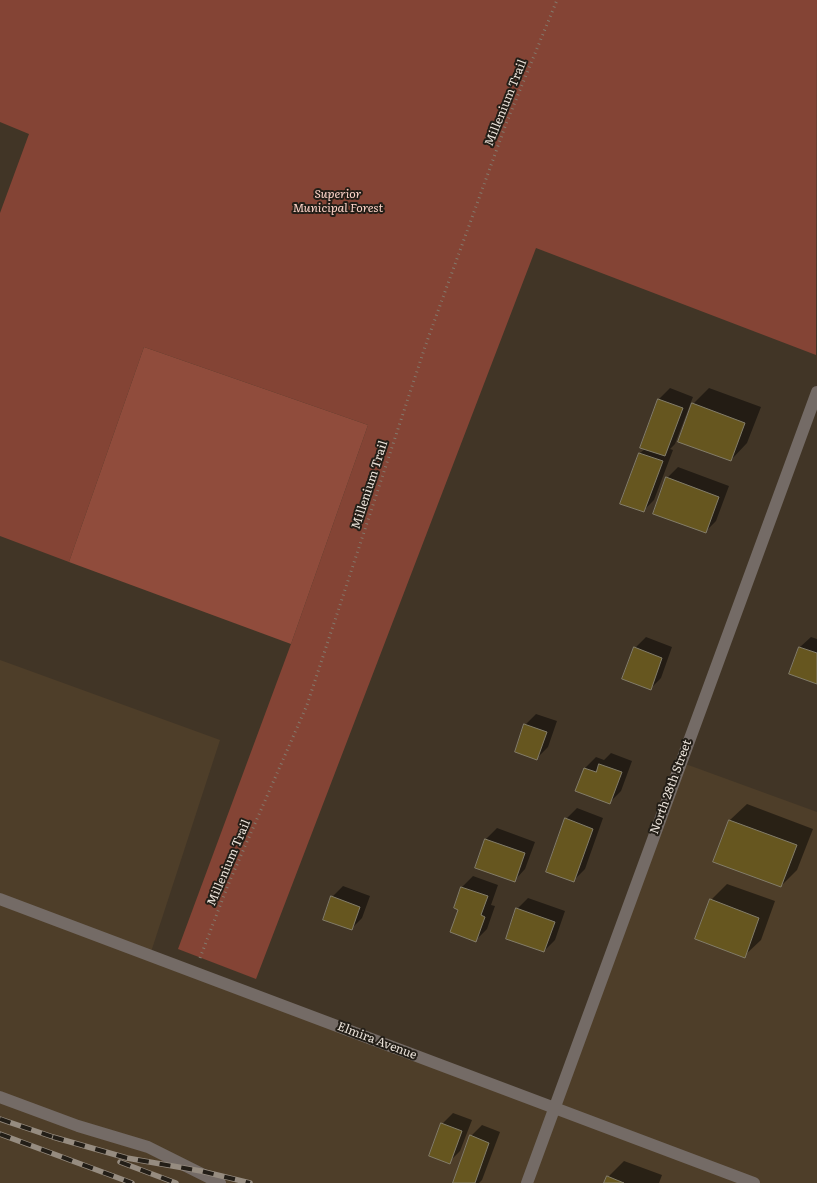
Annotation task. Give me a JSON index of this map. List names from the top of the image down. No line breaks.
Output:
{"streets":{"street":["North 28th Street","Elmira Avenue"],"path":["Millenium Trail"]},"crossings":[["Millenium Trail","Elmira Avenue"],["North 28th Street","Elmira Avenue"]],"parks":["Superior Municipal Forest"]}
